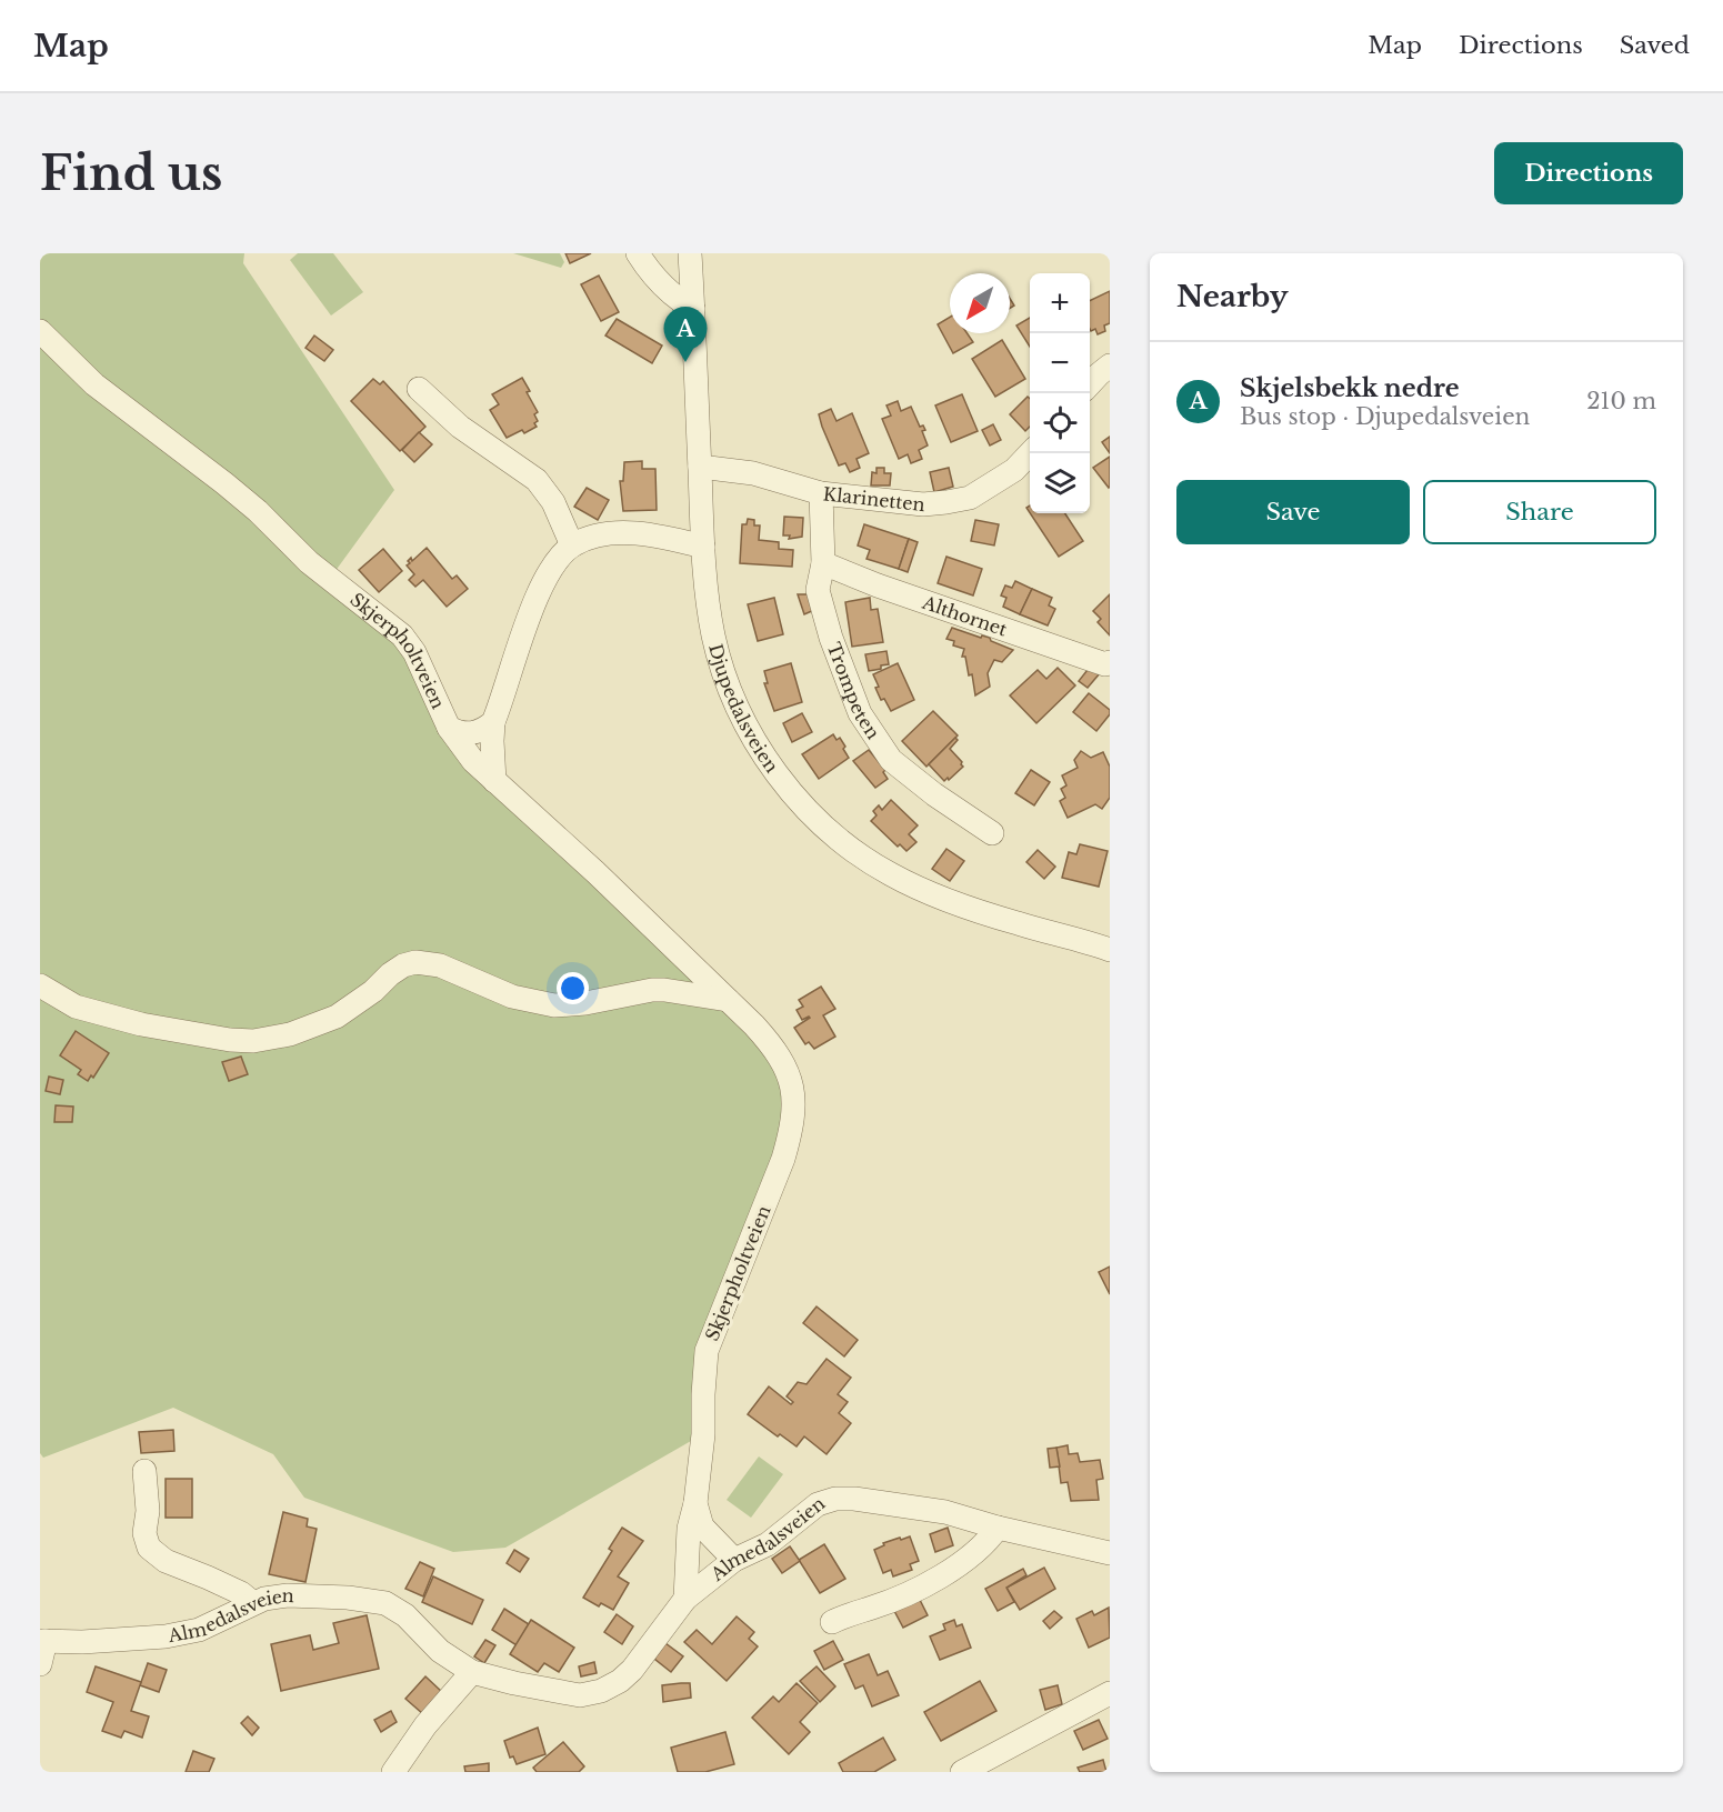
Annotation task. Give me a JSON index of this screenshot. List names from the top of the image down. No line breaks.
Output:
{"streets":{"street":["Klarinetten","Althornet","Skjerpholtveien","Trompeten","Djupedalsveien","Almedalsveien"]},"crossings":[["Klarinetten","Trompeten"],["Klarinetten","Djupedalsveien"],["Althornet","Trompeten"],["Skjerpholtveien","Almedalsveien"]],"north":"bottom left","page":{"header":"Map","nav":["Map","Directions","Saved"],"buttons":["Directions",["Save","Share"]],"title":"Find us","heading":"Nearby","map_buttons":["+","−"],"pins":"A","list":[{"mark":"A","name":"Skjelsbekk nedre","note":"Bus stop · Djupedalsveien","value":"210 m"}]}}
